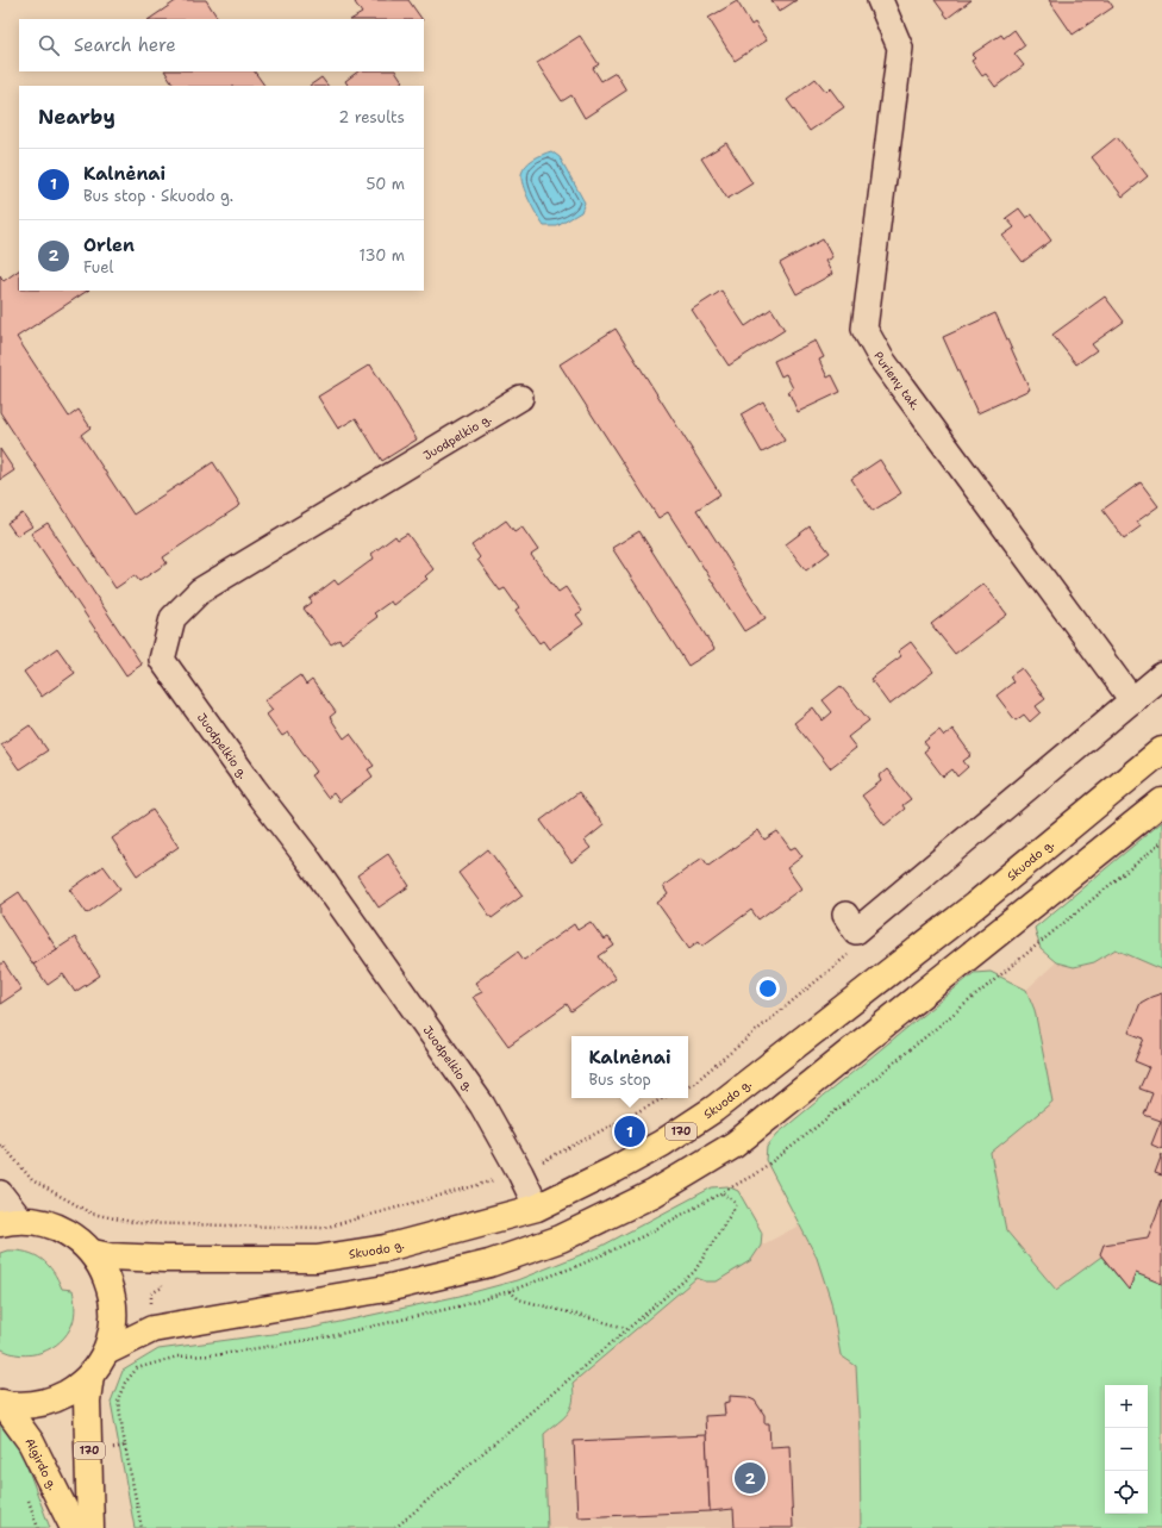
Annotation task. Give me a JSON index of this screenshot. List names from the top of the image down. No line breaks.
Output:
{"streets":{"main road":["Skuodo g.","170","Algirdo g."],"street":["Purienų tak.","Juodpelkio g."]},"crossings":[["Juodpelkio g.","Skuodo g."]],"page":{"search":"Search here","heading":["Nearby","2 results"],"list":[{"mark":"1","name":"Kalnėnai","note":"Bus stop · Skuodo g.","value":"50 m"},{"mark":"2","name":"Orlen","note":"Fuel","value":"130 m"}],"popup":["Kalnėnai","Bus stop"],"pins":["1","2"],"map_buttons":["+","−"]}}
